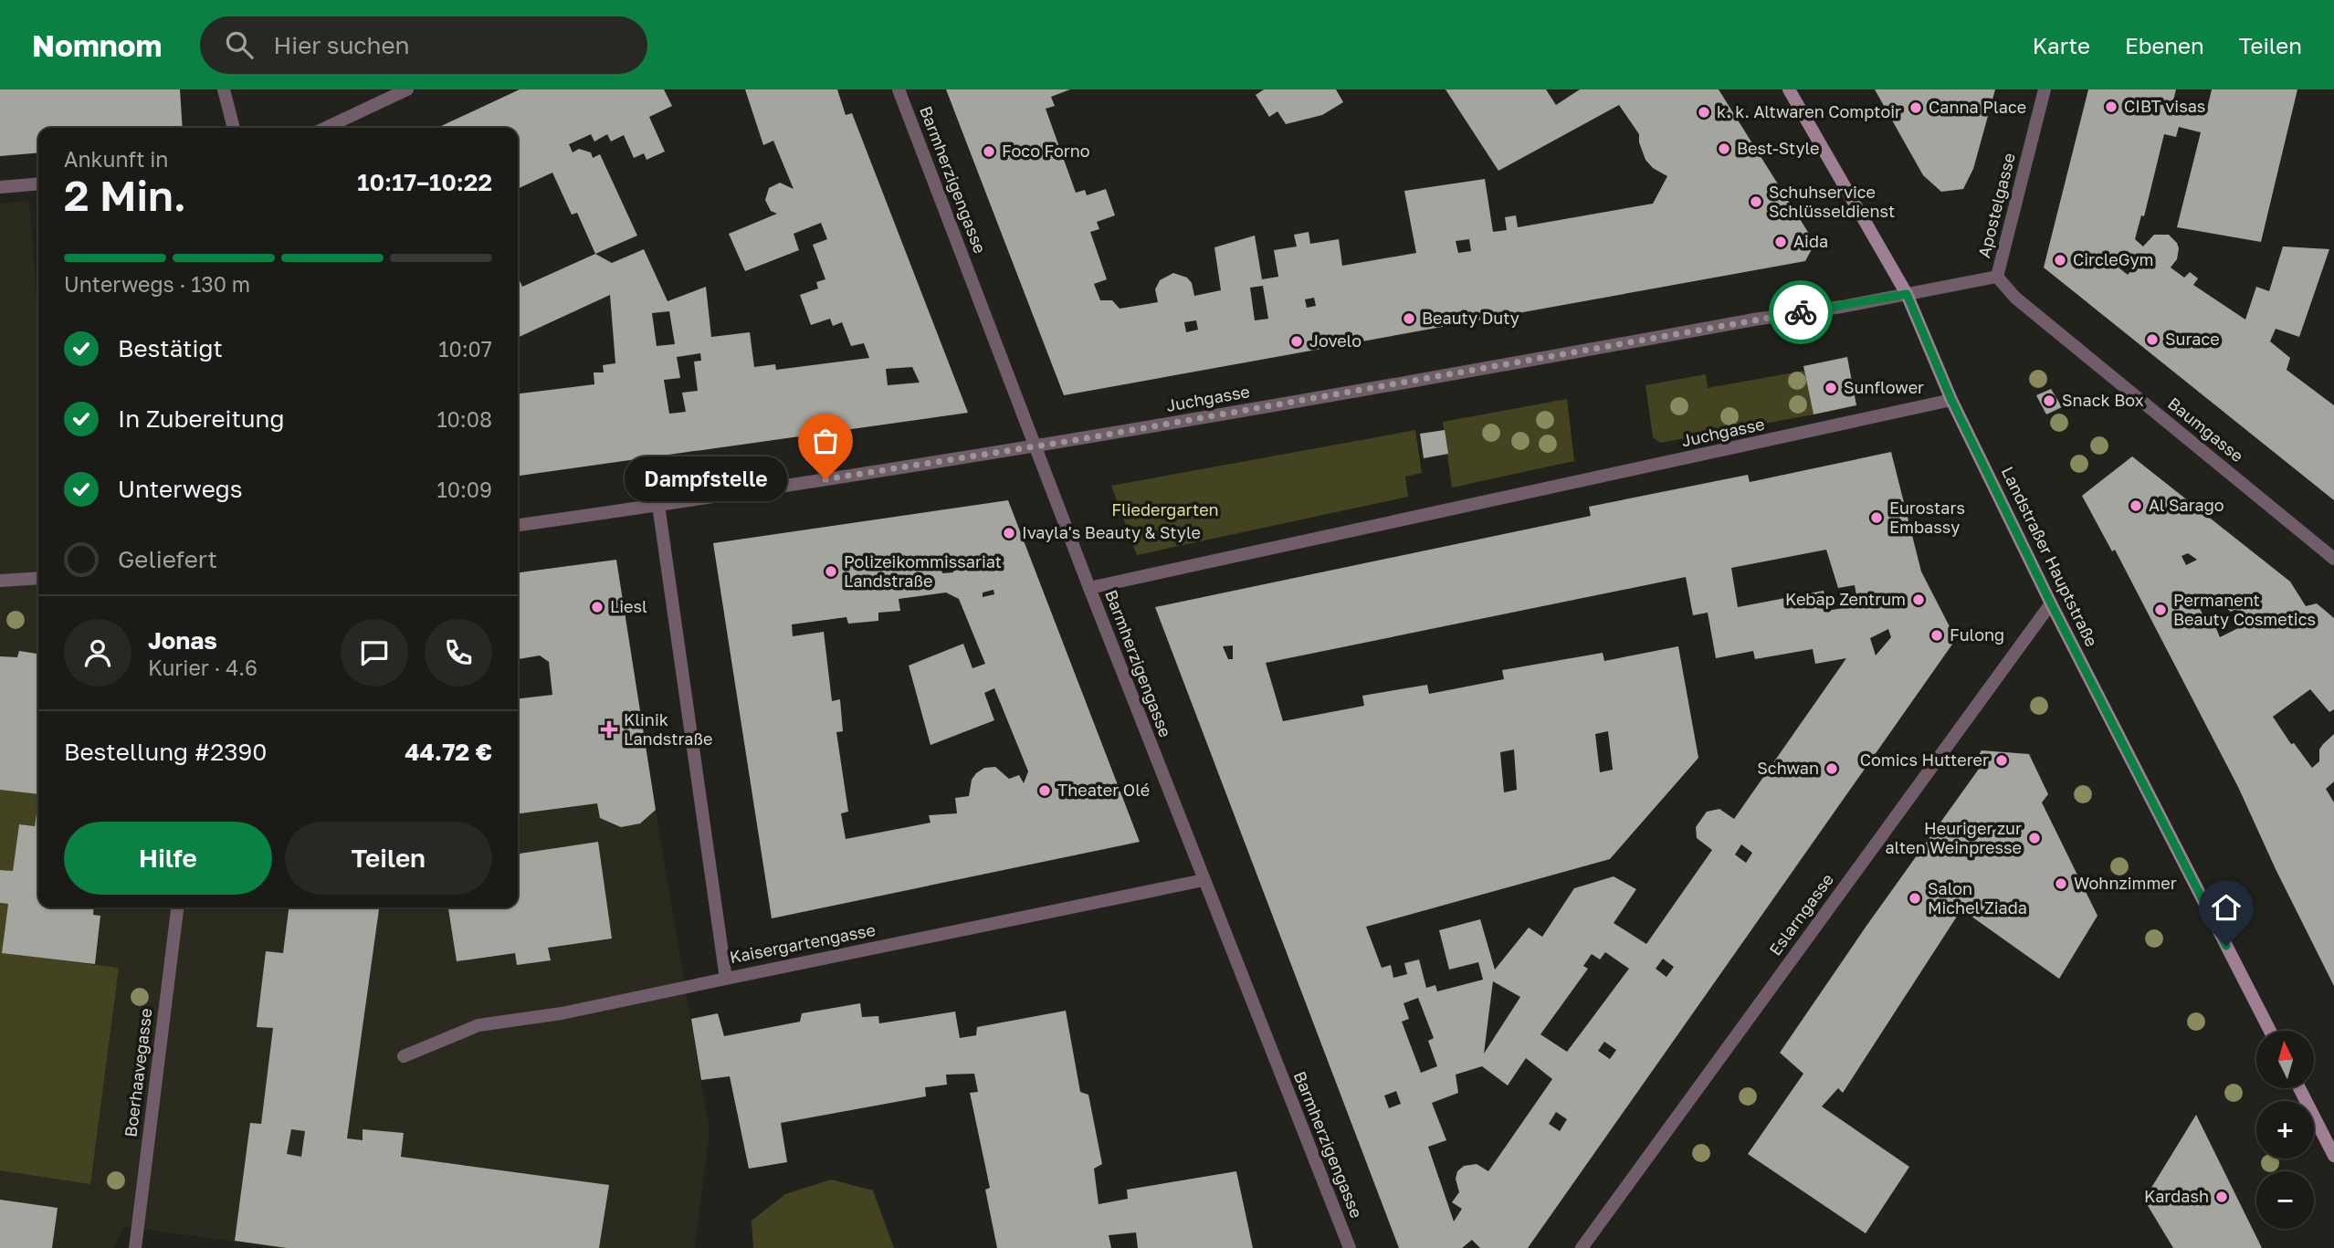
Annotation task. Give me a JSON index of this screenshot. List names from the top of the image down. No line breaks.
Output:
{"streets":{"main road":["Landstraßer Hauptstraße"],"street":["Barmherzigengasse","Apostelgasse","Juchgasse","Baumgasse","Eslarngasse","Kaisergartengasse","Boerhaavegasse"]},"crossings":[["Barmherzigengasse","Juchgasse"],["Barmherzigengasse","Kaisergartengasse"],["Apostelgasse","Juchgasse"],["Apostelgasse","Baumgasse"],["Apostelgasse","Landstraßer Hauptstraße"],["Juchgasse","Landstraßer Hauptstraße"],["Juchgasse","Kaisergartengasse"],["Landstraßer Hauptstraße","Eslarngasse"]],"parks":["Fliedergarten"],"places":{"other":["CIBT visas","Canna Place","k. k. Altwaren Comptoir","Best-Style","Foco Forno","Schuhservice Schlüsseldienst","Aida","CircleGym","Beauty Duty","Surace","Jovelo","Sunflower","Snack Box","Dampfstelle","Al Sarago","Eurostars Embassy","Ivayla's Beauty & Style","Polizeikommissariat Landstraße","Kebap Zentrum","Liesl","Permanent Beauty Cosmetics","Fulong","Comics Hutterer","Schwan","Theater Olé","Heuriger zur alten Weinpresse","Wohnzimmer","Salon Michel Ziada","Kardash"],"health":["Klinik Landstraße"]},"north":"top","page":{"header":"Nomnom","search":"Hier suchen","nav":["Karte","Ebenen","Teilen"],"heading":["2 Min.","Ankunft in","10:17–10:22"],"panel":["Jonas","Kurier · 4.6","Bestellung #2390","44.72 €"],"bar":"Unterwegs · 130 m","list":[["Bestätigt","10:07"],["In Zubereitung","10:08"],["Unterwegs","10:09"],"Geliefert"],"bubble":"Dampfstelle","buttons":["Hilfe","Teilen"],"map_buttons":["+","−"]}}
